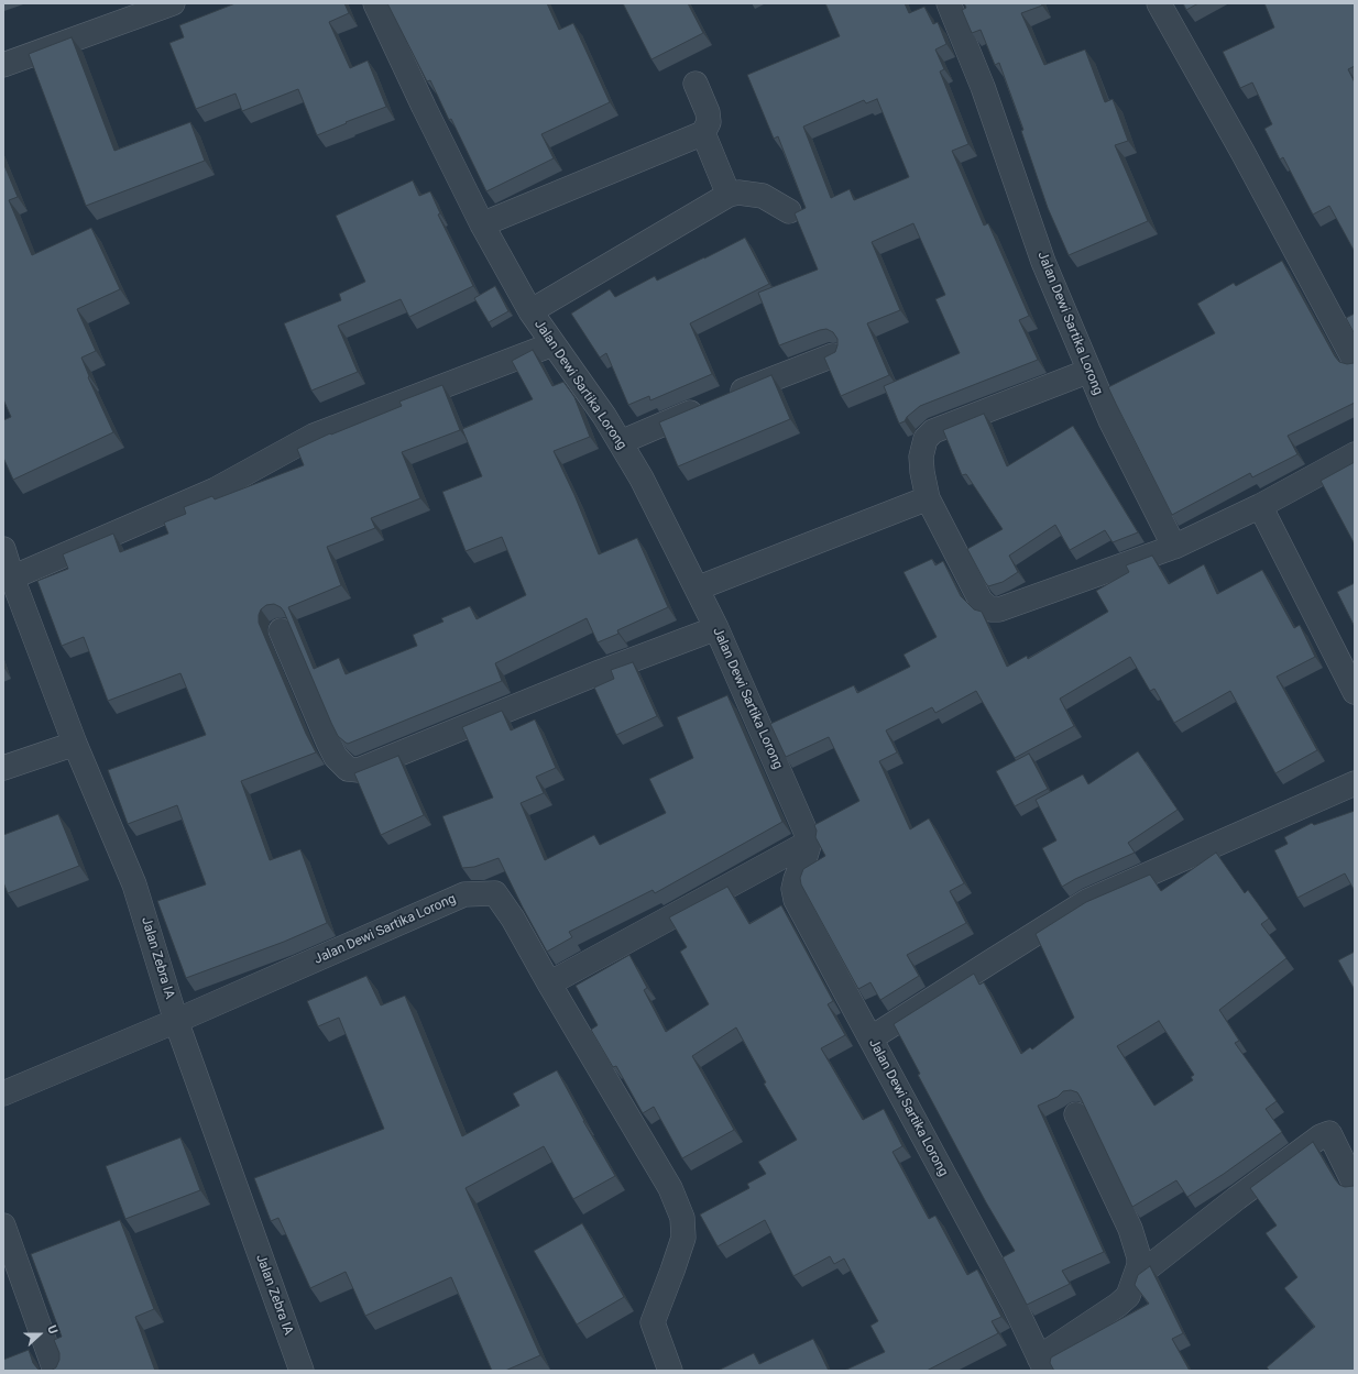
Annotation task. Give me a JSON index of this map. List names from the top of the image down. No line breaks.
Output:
{"streets":{"street":["Jalan Dewi Sartika Lorong","Jalan Zebra IA"]},"crossings":[["Jalan Dewi Sartika Lorong","Jalan Zebra IA"]],"north":"right"}
